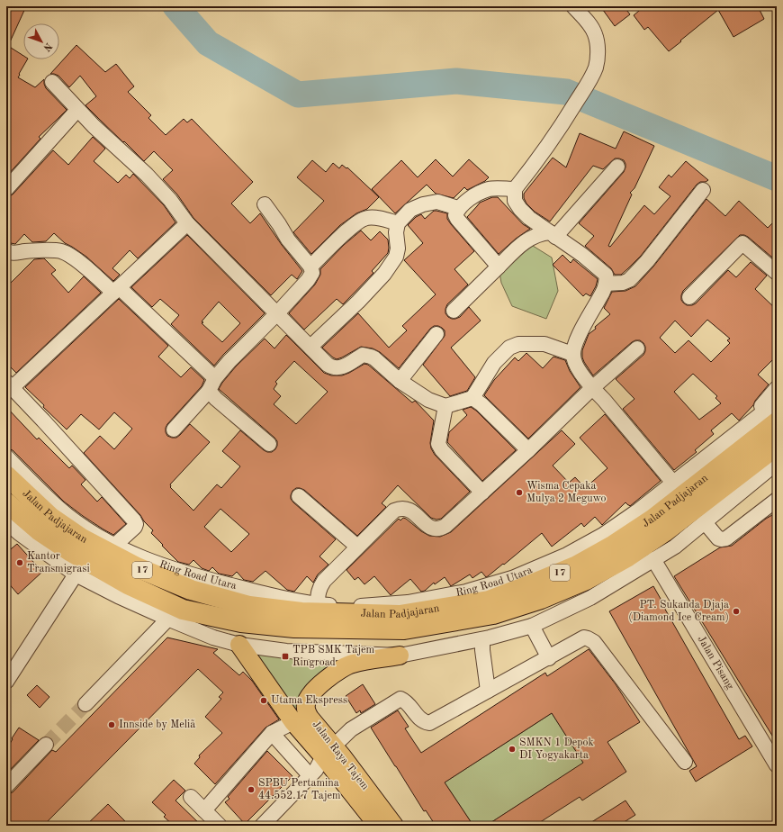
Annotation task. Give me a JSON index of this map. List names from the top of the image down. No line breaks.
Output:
{"streets":{"highway":["Jalan Padjajaran","17"],"main road":["Jalan Raya Tajem"],"street":["Ring Road Utara","Jalan Pisang"]},"places":{"other":["Wisma Cepaka Mulya 2 Meguwo","Kantor Transmigrasi","PT. Sukanda Djaja (Diamond Ice Cream)","Utama Ekspress","Innside by Meliã","SMKN 1 Depok DI Yogyakarta","SPBU Pertamina 44.552.17 Tajem"],"transit":["TPB SMK Tajem Ringroad"]},"north":"bottom right"}
